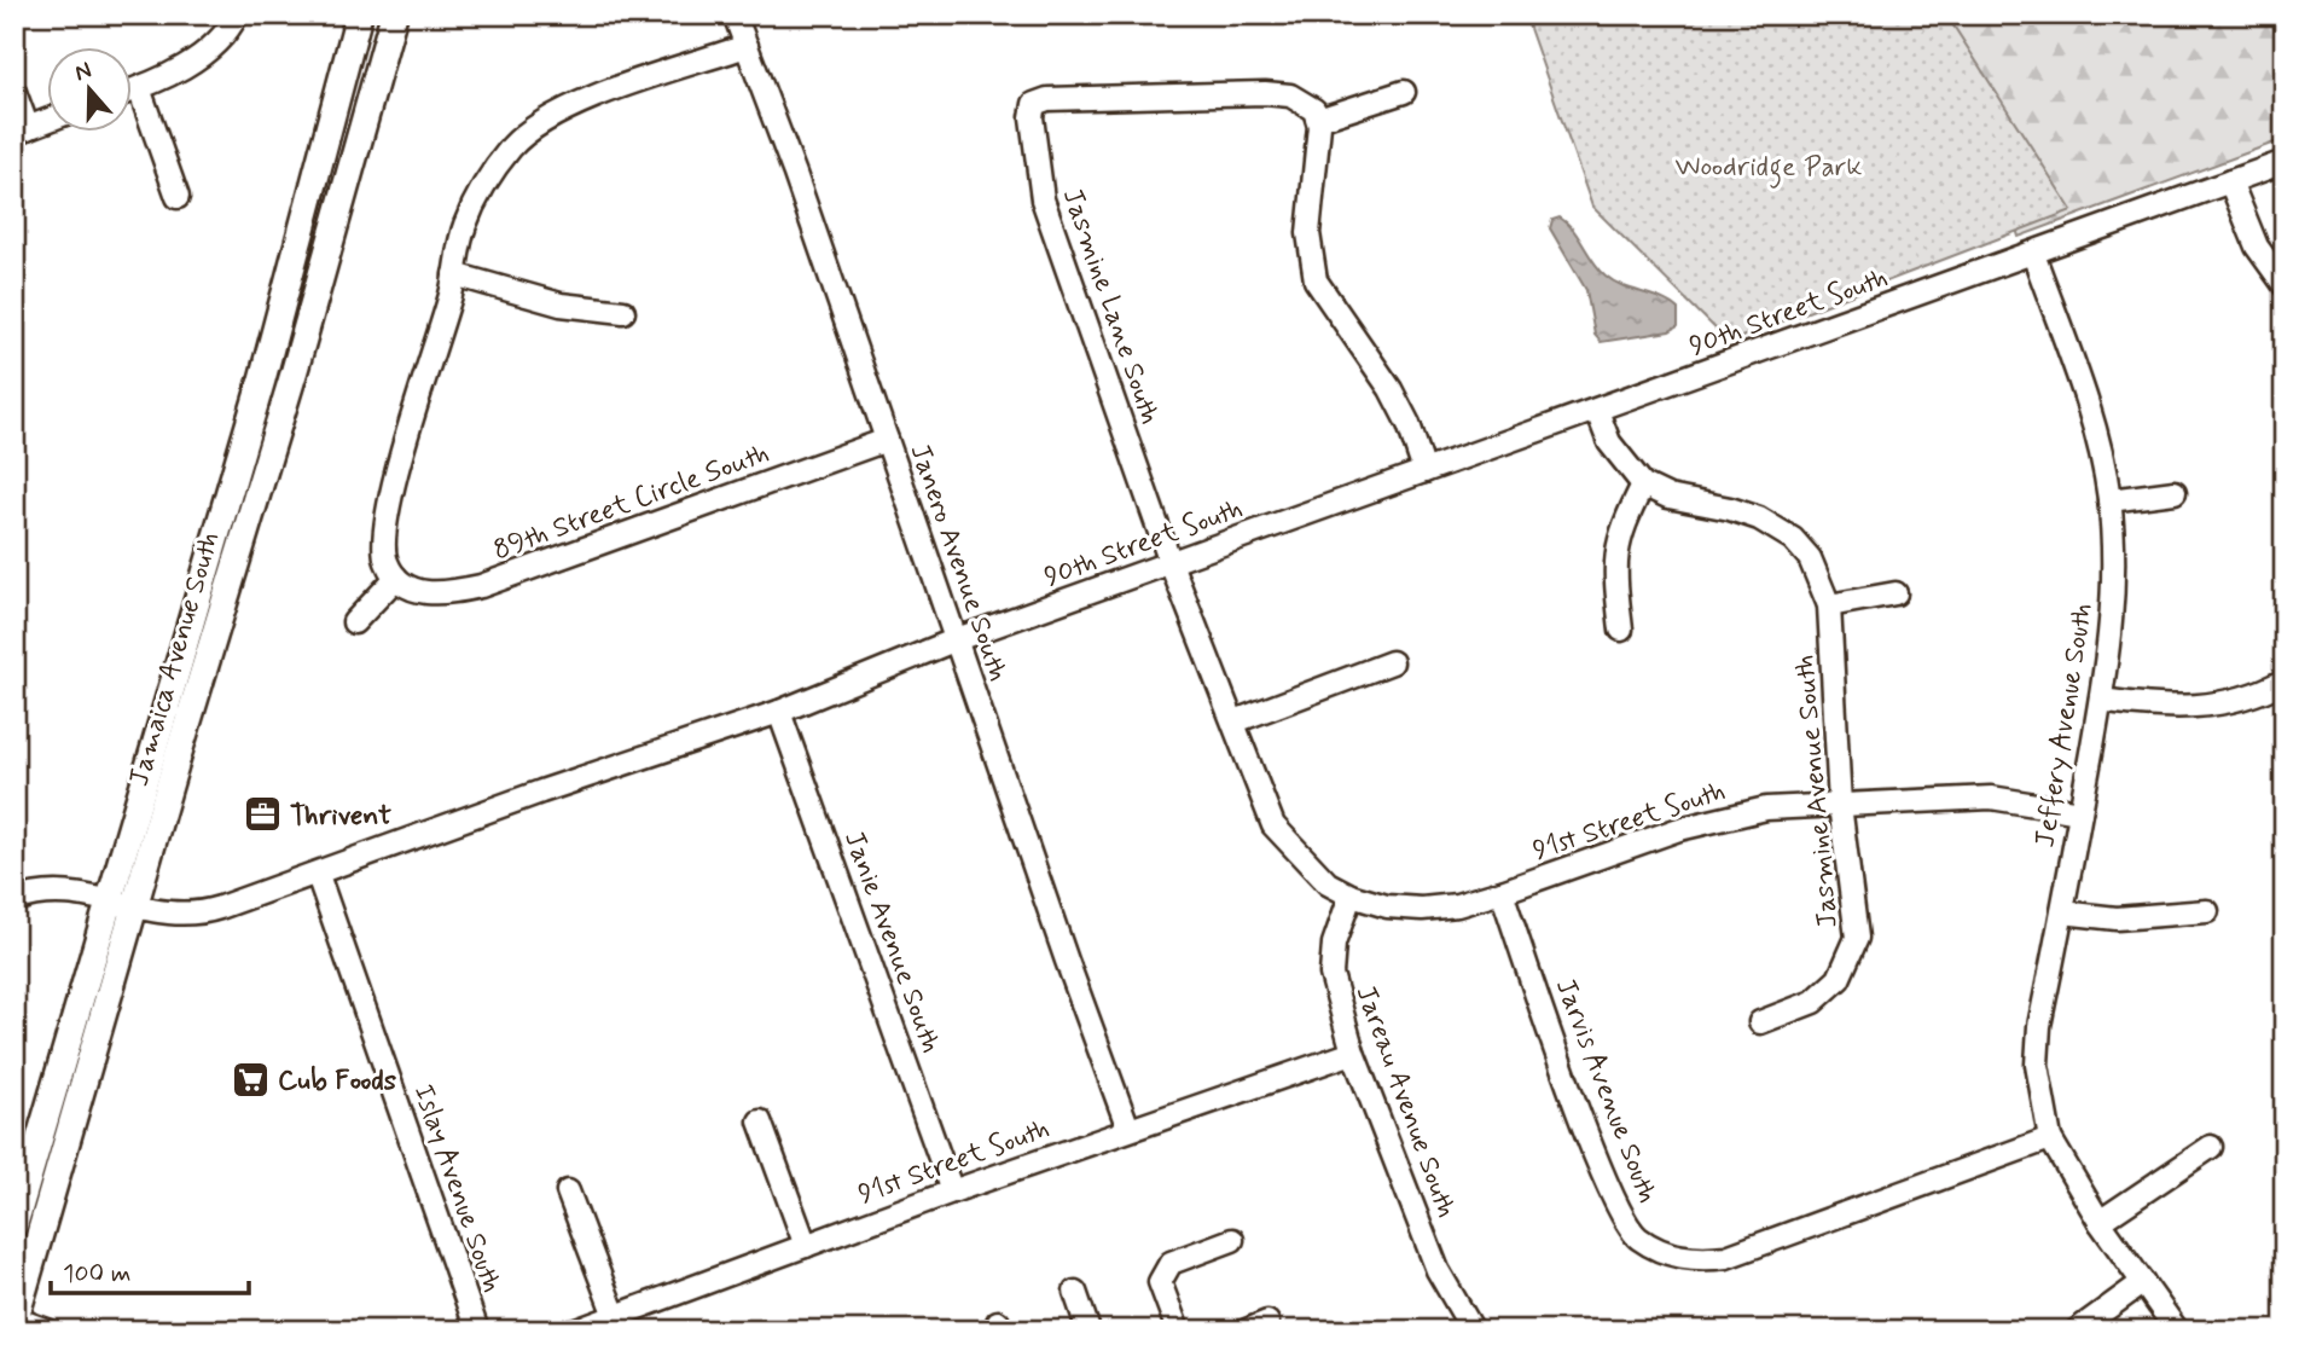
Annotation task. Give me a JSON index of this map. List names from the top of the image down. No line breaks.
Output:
{"streets":{"main road":["Jamaica Avenue South"],"street":["Jasmine Lane South","90th Street South","89th Street Circle South","Janero Avenue South","Jeffery Avenue South","Jasmine Avenue South","91st Street South","Janie Avenue South","Jarvis Avenue South","Jareau Avenue South","Islay Avenue South"]},"crossings":[["Jasmine Lane South","90th Street South"],["90th Street South","Janero Avenue South"],["90th Street South","Jamaica Avenue South"],["90th Street South","Jeffery Avenue South"],["90th Street South","Janie Avenue South"],["90th Street South","Islay Avenue South"],["89th Street Circle South","Janero Avenue South"],["Janero Avenue South","91st Street South"],["Jeffery Avenue South","91st Street South"],["Jeffery Avenue South","Jarvis Avenue South"],["Jasmine Avenue South","91st Street South"],["91st Street South","Janie Avenue South"],["91st Street South","Jarvis Avenue South"],["91st Street South","Jareau Avenue South"]],"parks":["Woodridge Park"],"places":{"office":["Thrivent"],"supermarket":["Cub Foods"]},"scale_bar":"100 m","north":"top"}
